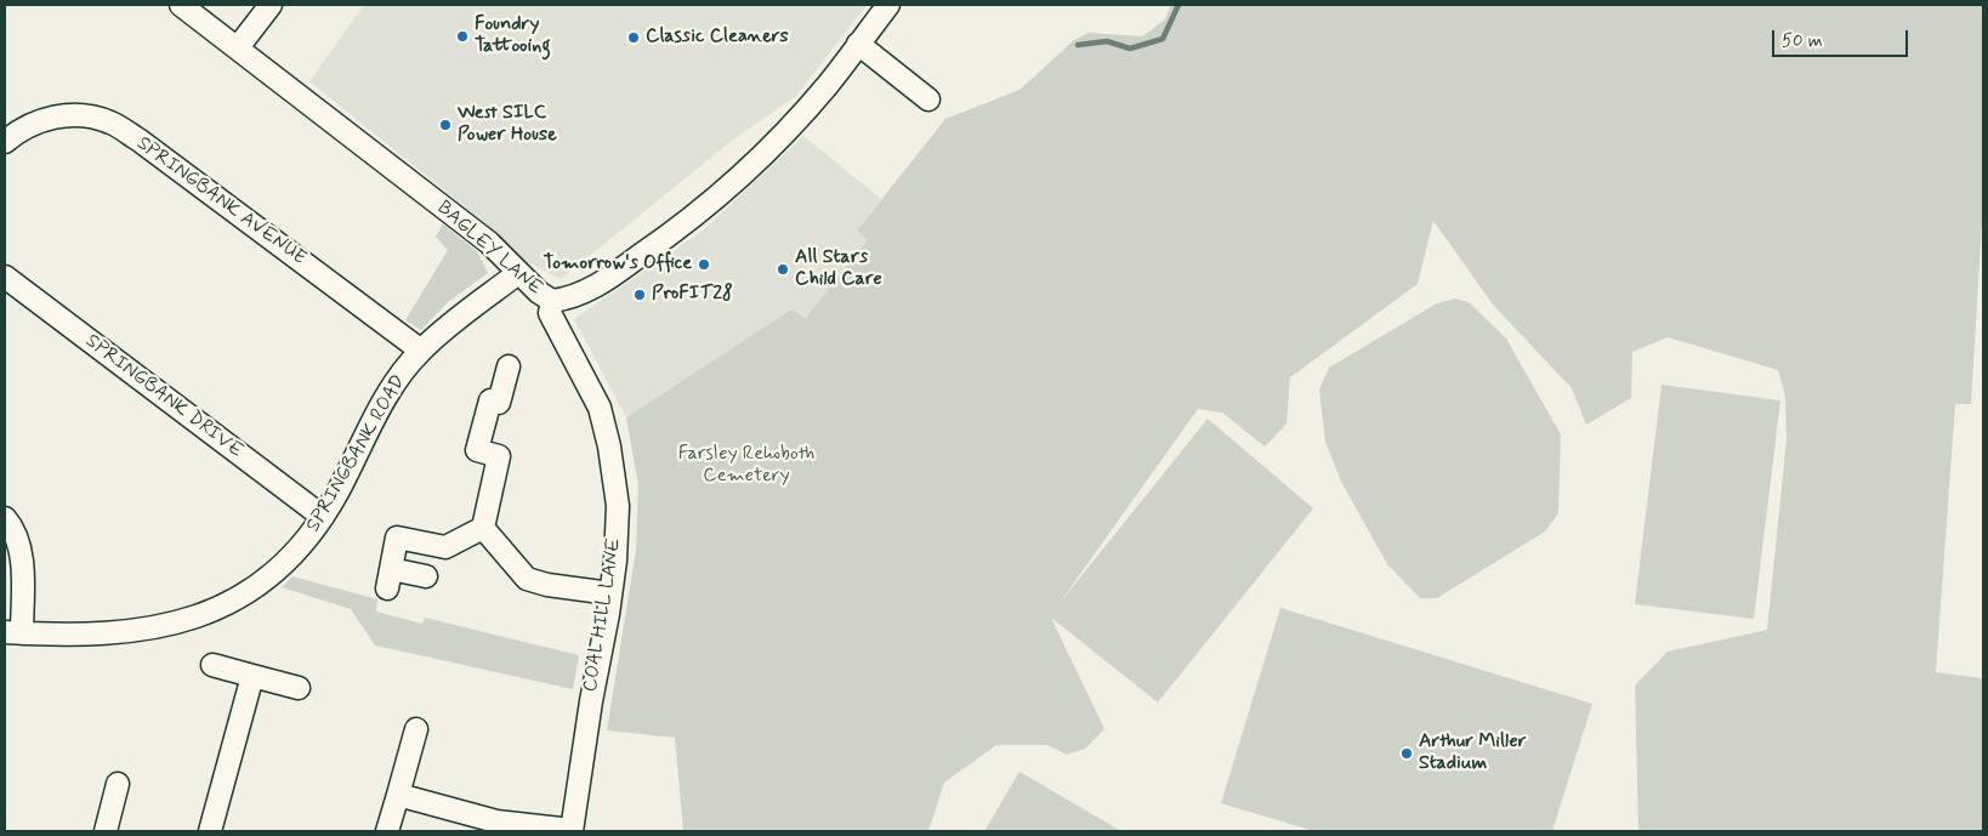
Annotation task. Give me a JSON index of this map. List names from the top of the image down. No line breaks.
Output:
{"streets":{"street":["SPRINGBANK AVENUE","BAGLEY LANE","SPRINGBANK DRIVE","SPRINGBANK ROAD","COAL HILL LANE"]},"crossings":[["SPRINGBANK AVENUE","SPRINGBANK ROAD"],["BAGLEY LANE","SPRINGBANK ROAD"],["BAGLEY LANE","COAL HILL LANE"],["SPRINGBANK DRIVE","SPRINGBANK ROAD"]],"parks":["Farsley Rehoboth Cemetery"],"places":["Foundry Tattooing","Classic Cleaners","West SILC Power House","Tomorrow's Office","All Stars Child Care","ProFIT28","Arthur Miller Stadium"],"scale_bar":"50 m"}
